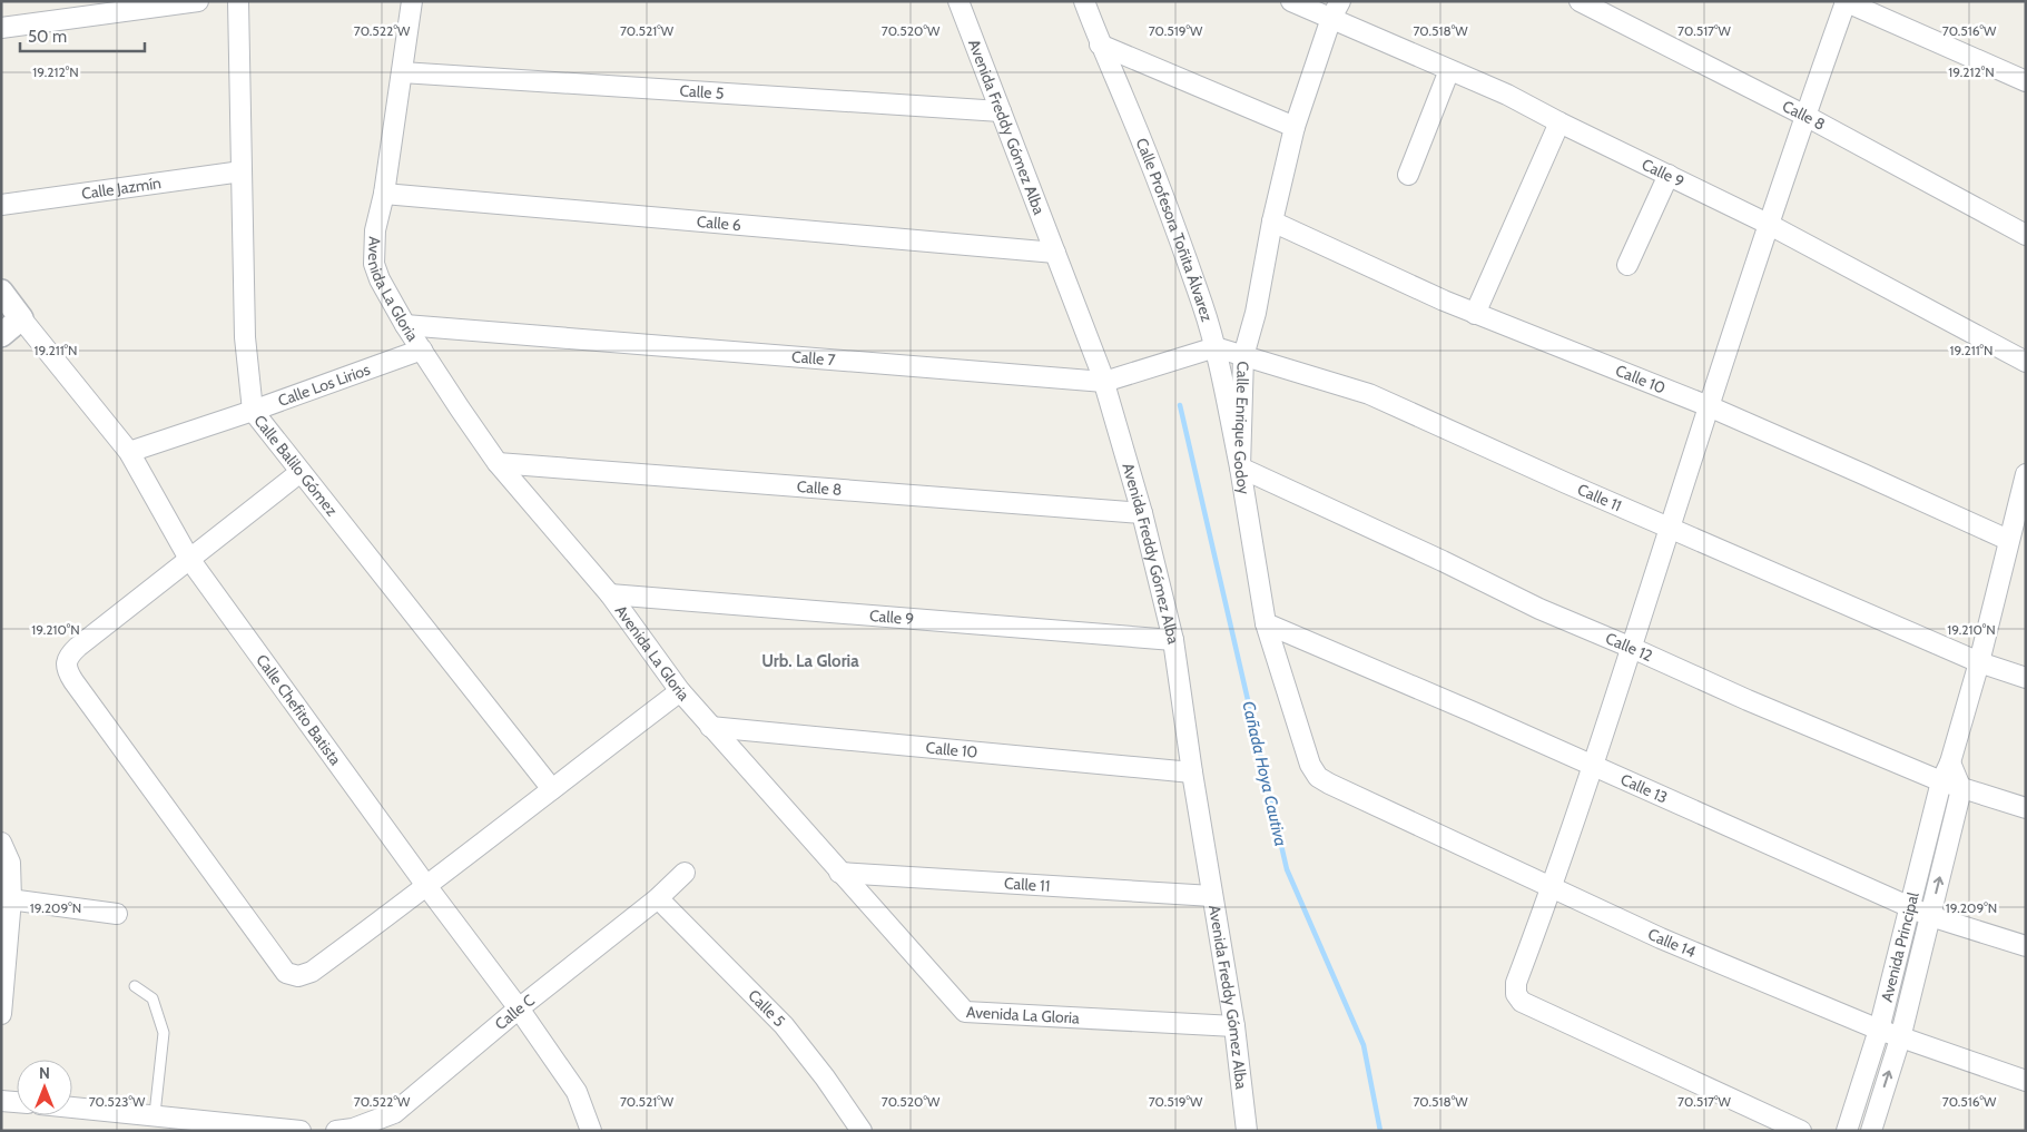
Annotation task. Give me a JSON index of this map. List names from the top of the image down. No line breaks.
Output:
{"streets":{"street":["Calle 5","Calle 8","Avenida Freddy Gómez Alba","Calle 9","Calle Jazmín","Calle 6","Calle Profesora Toñita Álvarez","Avenida La Gloria","Calle 7","Calle 10","Calle Los Lirios","Calle Enrique Godoy","Calle Balilo Gómez","Calle 11","Calle 12","Calle Chefito Batista","Calle 13","Calle 14","Avenida Principal","Calle C"]},"crossings":[["Calle 5","Avenida Freddy Gómez Alba"],["Calle 5","Avenida La Gloria"],["Calle 5","Calle C"],["Calle 8","Avenida Freddy Gómez Alba"],["Calle 8","Avenida La Gloria"],["Avenida Freddy Gómez Alba","Calle 9"],["Avenida Freddy Gómez Alba","Calle 6"],["Avenida Freddy Gómez Alba","Avenida La Gloria"],["Avenida Freddy Gómez Alba","Calle 7"],["Avenida Freddy Gómez Alba","Calle 10"],["Avenida Freddy Gómez Alba","Calle 11"],["Calle 9","Avenida La Gloria"],["Calle 9","Calle Enrique Godoy"],["Calle Jazmín","Calle Balilo Gómez"],["Calle 6","Avenida La Gloria"],["Calle Profesora Toñita Álvarez","Calle 7"],["Calle Profesora Toñita Álvarez","Calle Enrique Godoy"],["Calle Profesora Toñita Álvarez","Calle 11"],["Calle Profesora Toñita Álvarez","Calle 12"],["Avenida La Gloria","Calle 7"],["Avenida La Gloria","Calle 10"],["Avenida La Gloria","Calle Los Lirios"],["Avenida La Gloria","Calle 11"],["Calle 7","Calle 11"],["Calle 10","Calle Enrique Godoy"],["Calle 10","Avenida Principal"],["Calle Los Lirios","Calle Balilo Gómez"],["Calle Los Lirios","Calle Chefito Batista"],["Calle Enrique Godoy","Calle 11"],["Calle Enrique Godoy","Calle 12"],["Calle Enrique Godoy","Calle 13"],["Calle Enrique Godoy","Calle 14"],["Calle 11","Avenida Principal"],["Calle 12","Avenida Principal"],["Calle Chefito Batista","Calle C"],["Calle 13","Avenida Principal"],["Calle 14","Avenida Principal"]],"districts":["Urb. La Gloria"],"water":["Cañada Hoya Cautiva"],"scale_bar":"50 m","north":"top","coordinates":["70.522°W","70.521°W","70.520°W","70.519°W","70.518°W","70.517°W","70.516°W","19.212°N","19.211°N","19.210°N","19.209°N","70.523°W"]}
